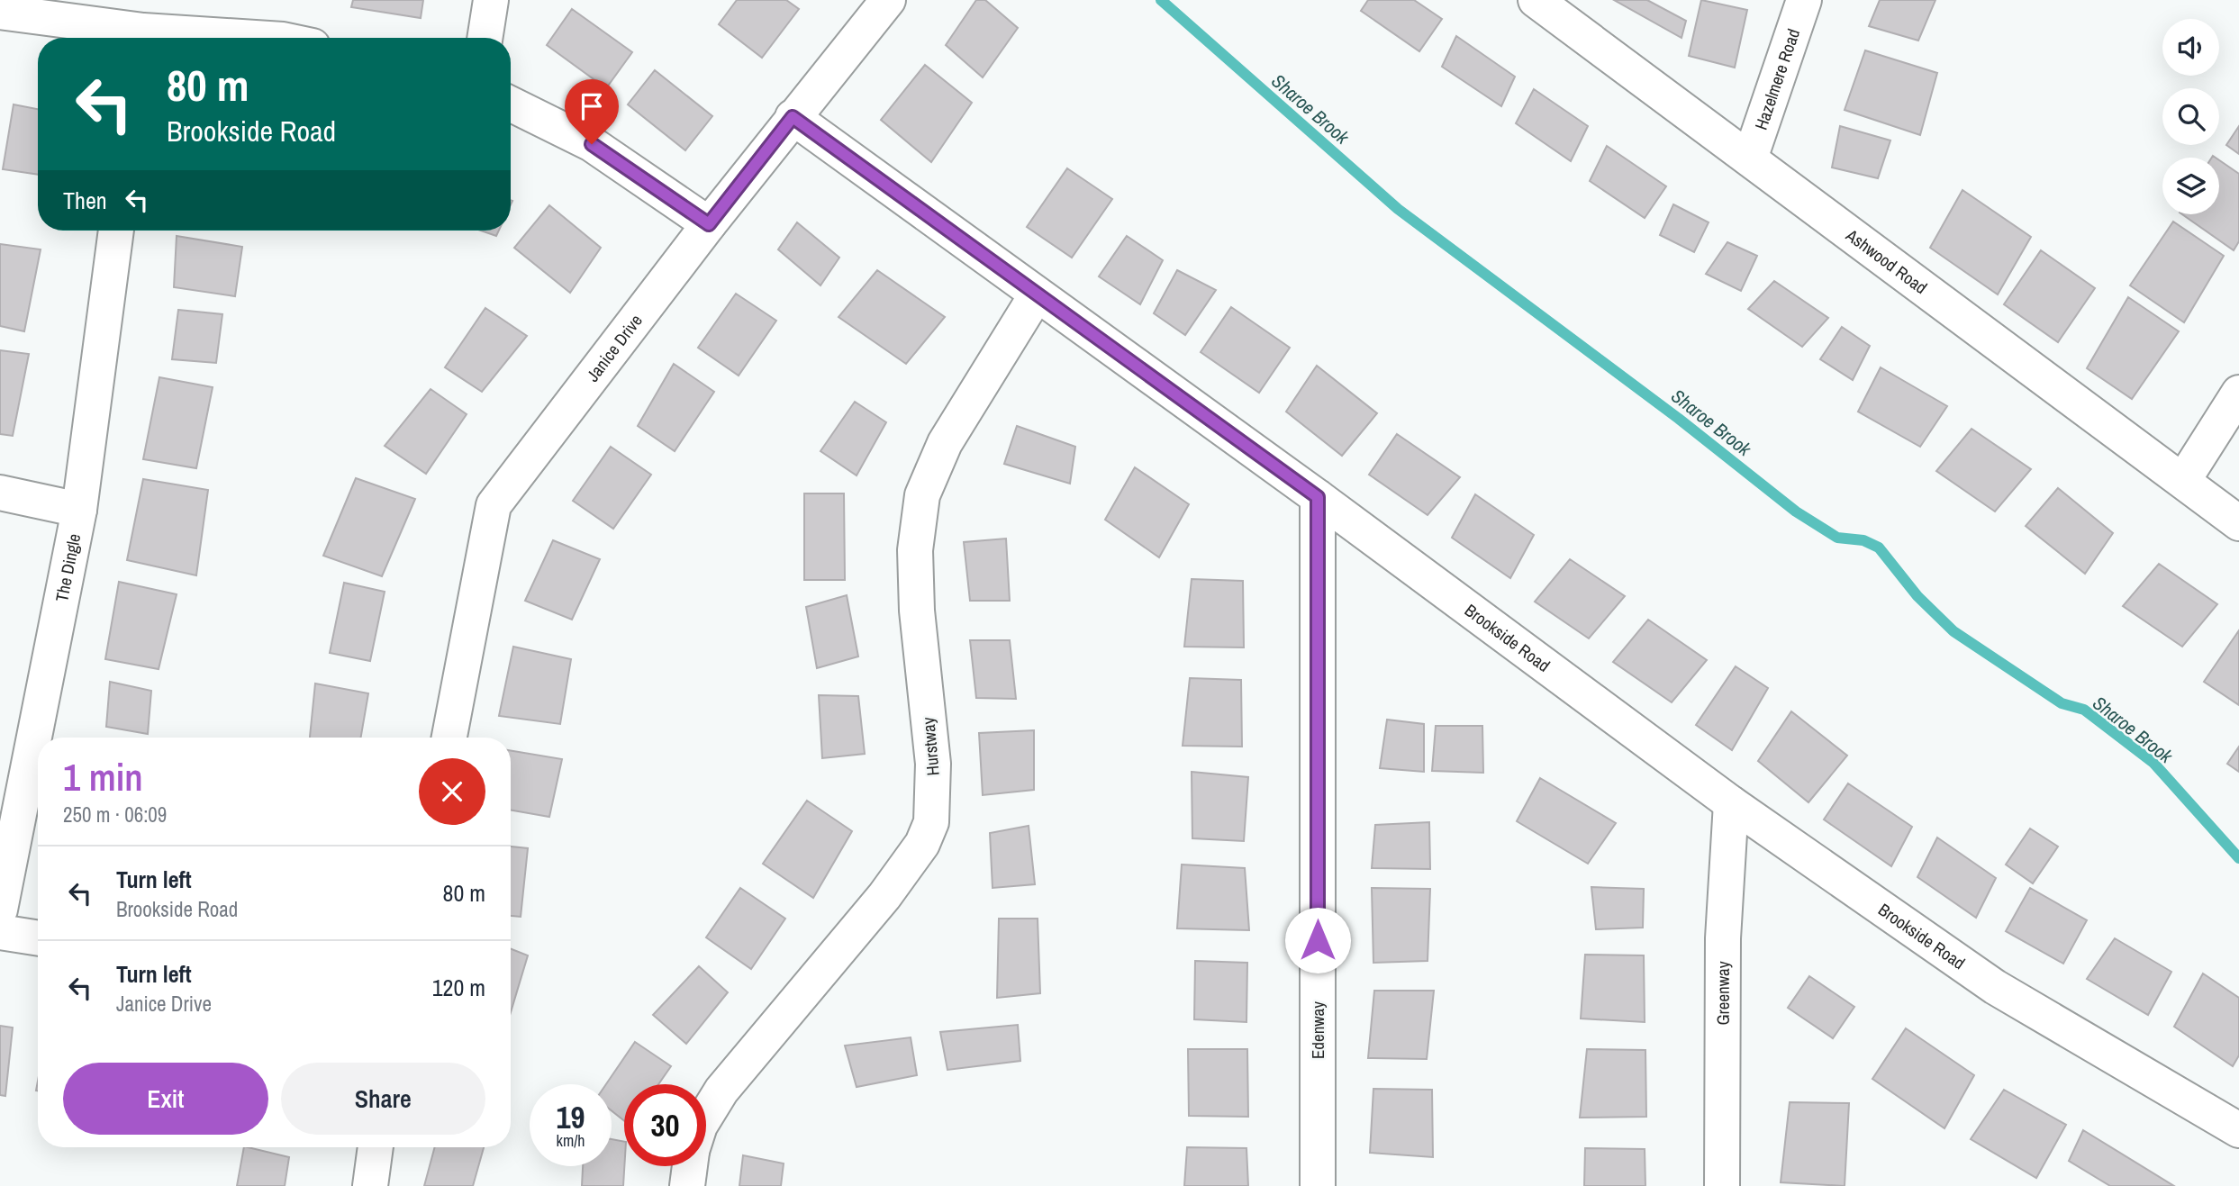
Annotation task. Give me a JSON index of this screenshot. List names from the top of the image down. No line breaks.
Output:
{"streets":{"street":["Hazelmere Road","Ashwood Road","Janice Drive","The Dingle","Brookside Road","Hurstway","Greenway","Edenway"]},"crossings":[["Hazelmere Road","Ashwood Road"],["Janice Drive","Brookside Road"],["Brookside Road","Hurstway"],["Brookside Road","Greenway"],["Brookside Road","Edenway"]],"water":["Sharoe Brook"],"page":{"turn":["80 m","Brookside Road"],"then":"Then","heading":["1 min","250 m · 06:09"],"list":[{"name":"Turn left","note":"Brookside Road","value":"80 m"},{"name":"Turn left","note":"Janice Drive","value":"120 m"}],"buttons":["Exit","Share"],"speed":"19 km/h","limit":"30"}}
